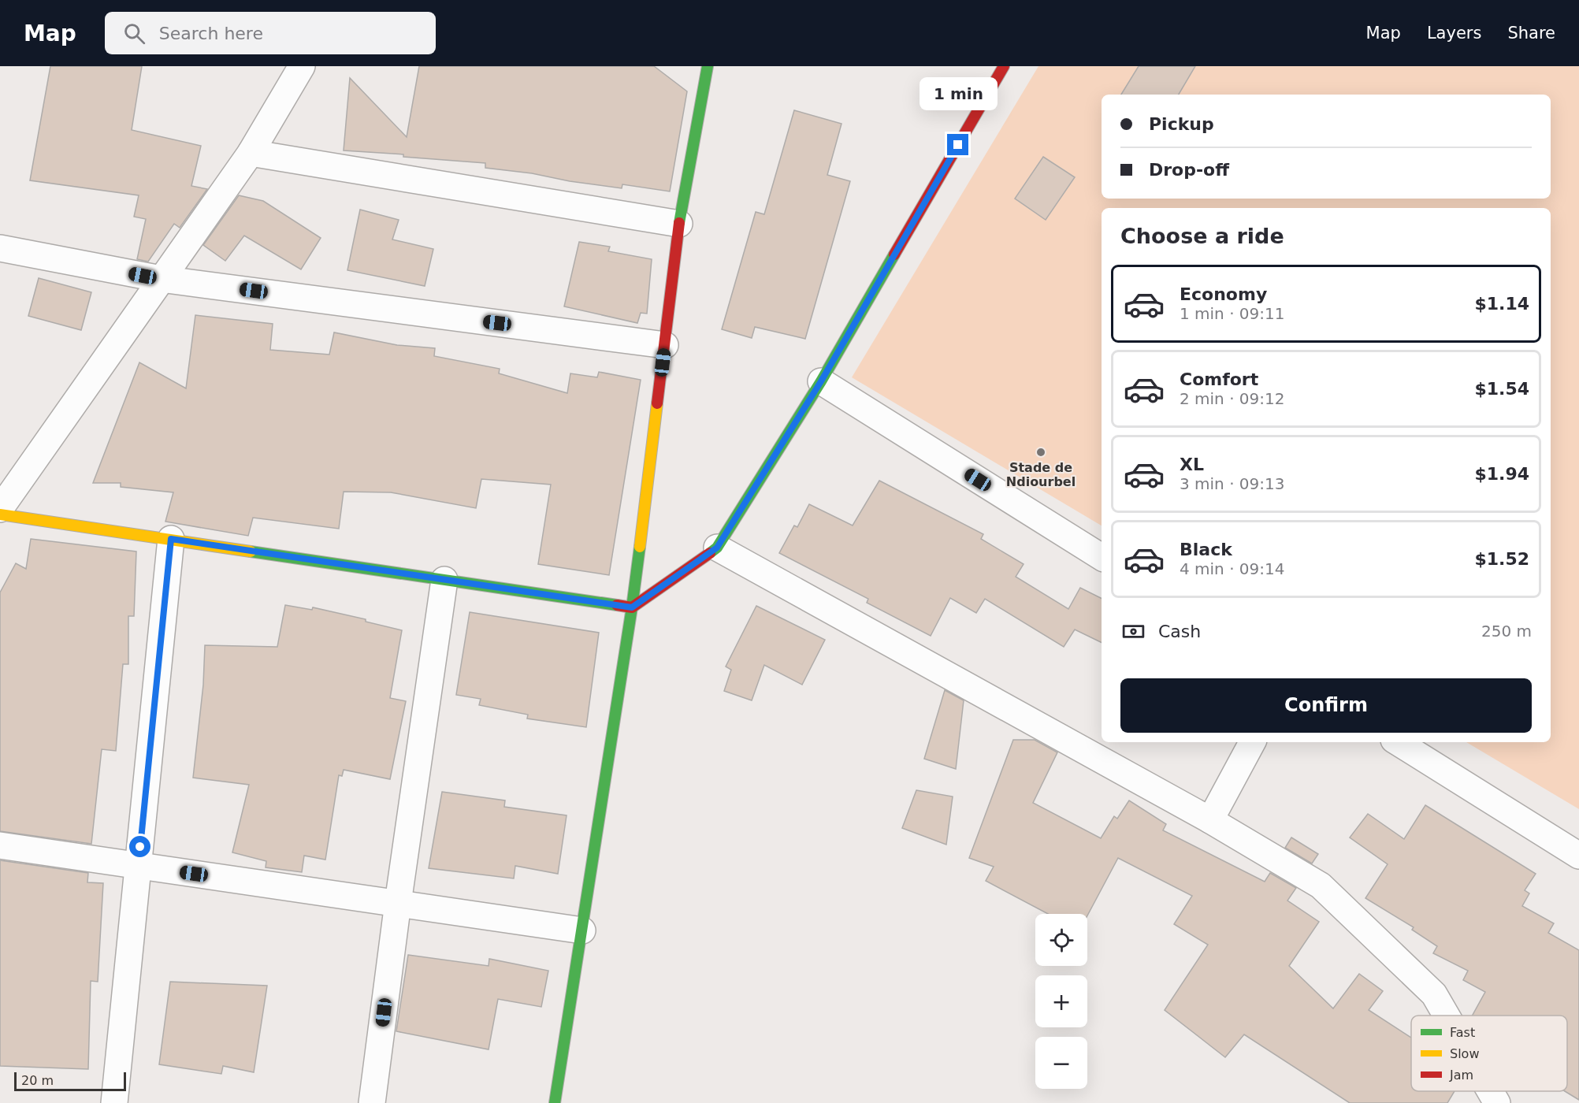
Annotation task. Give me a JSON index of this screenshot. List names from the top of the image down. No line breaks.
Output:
{"places":["Stade de Ndiourbel"],"legend":["Fast","Slow","Jam"],"scale_bar":"20 m","page":{"header":"Map","search":"Search here","nav":["Map","Layers","Share"],"bubble":"1 min","banner":["Pickup","Drop-off"],"heading":"Choose a ride","list":[{"name":"Economy","note":"1 min · 09:11","value":"$1.14"},{"name":"Comfort","note":"2 min · 09:12","value":"$1.54"},{"name":"XL","note":"3 min · 09:13","value":"$1.94"},{"name":"Black","note":"4 min · 09:14","value":"$1.52"}],"pay":["Cash","250 m"],"buttons":"Confirm","map_buttons":["+","−"],"scale":"20 m"}}
